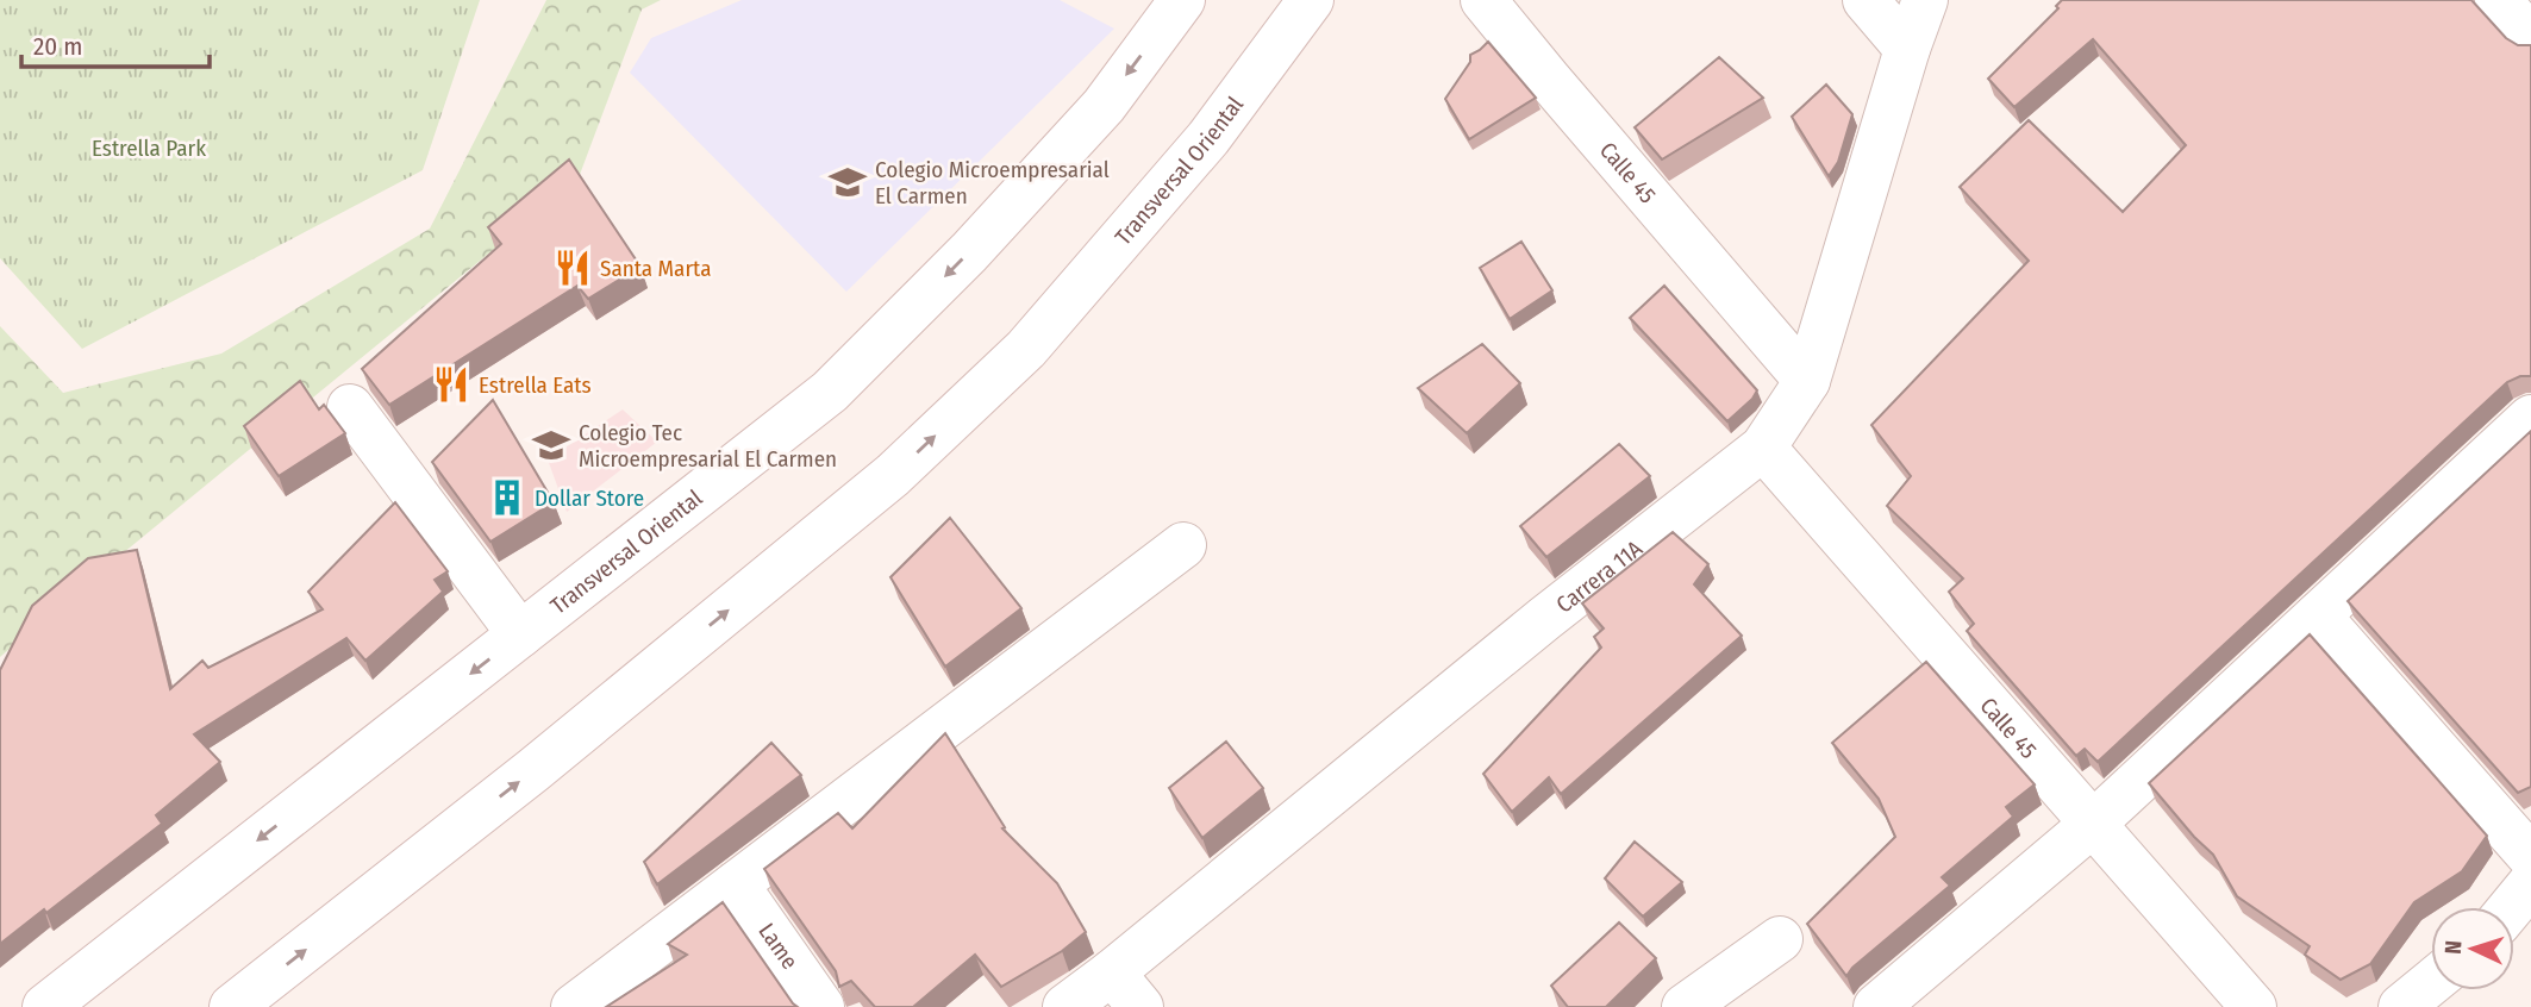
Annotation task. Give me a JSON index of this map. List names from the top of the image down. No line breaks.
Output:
{"streets":{"street":["Transversal Oriental","Calle 45","Carrera 11A","Lame"]},"crossings":[["Calle 45","Carrera 11A"]],"parks":["Estrella Park"],"places":{"school or university":["Colegio Microempresarial El Carmen","Colegio Tec Microempresarial El Carmen"],"restaurant":["Santa Marta","Estrella Eats"],"building":["Dollar Store"]},"scale_bar":"20 m","north":"left"}
